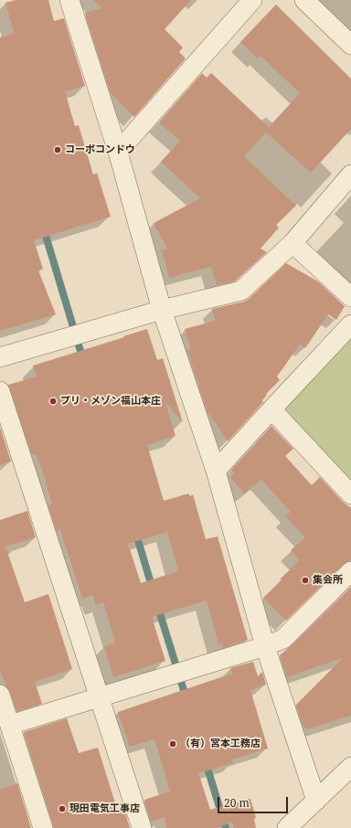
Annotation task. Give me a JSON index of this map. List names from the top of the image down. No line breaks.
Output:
{"places":["コーポコンドウ","プリ・メゾン福山本庄","集会所","（有）宮本工務店","現田電気工事店"],"scale_bar":"20 m"}
